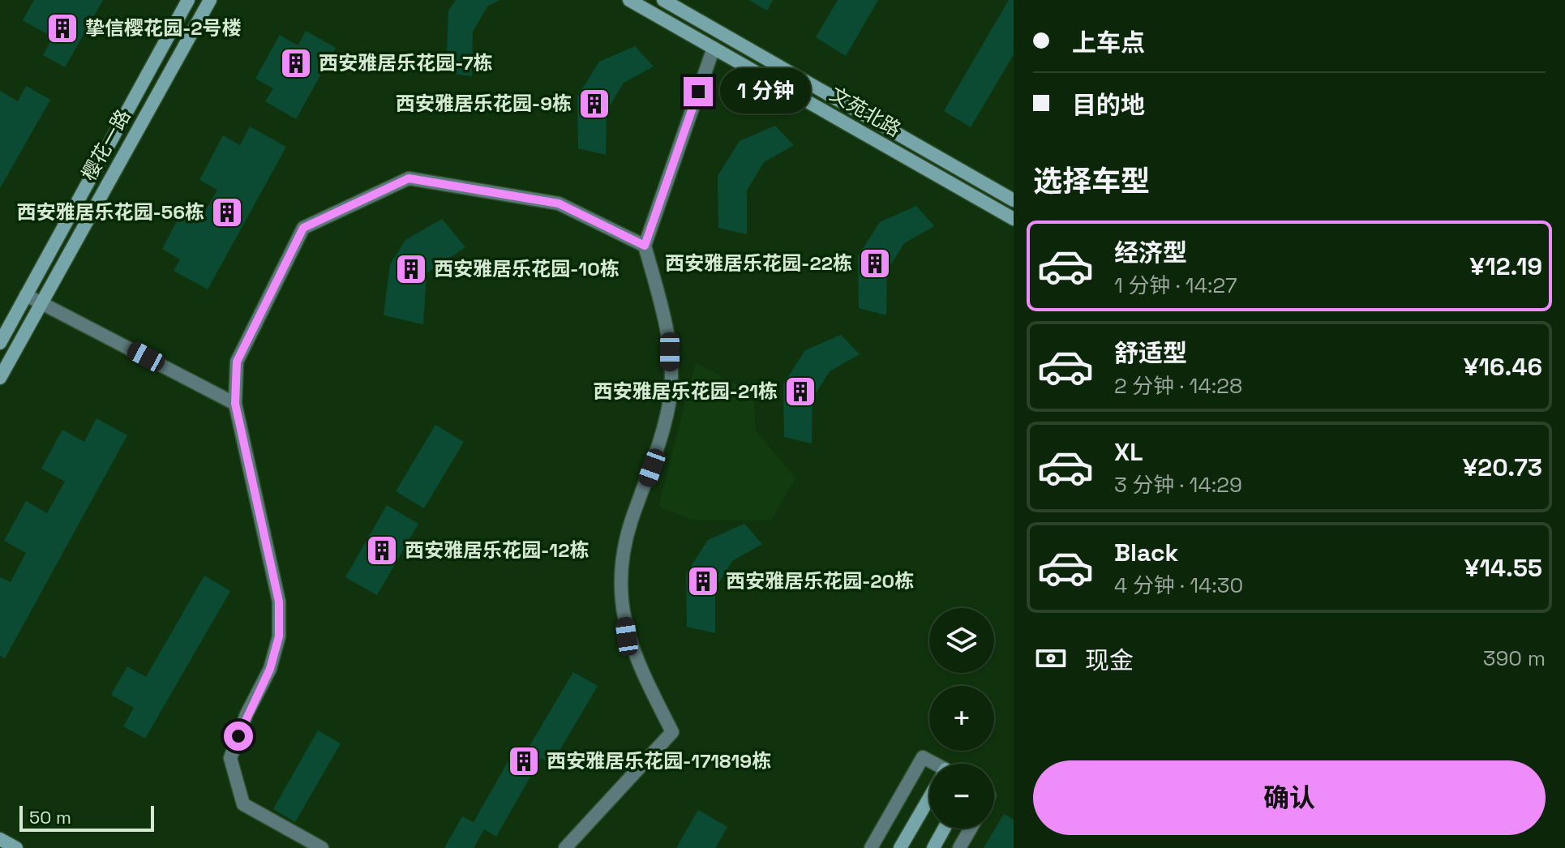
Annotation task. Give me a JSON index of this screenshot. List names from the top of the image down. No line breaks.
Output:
{"streets":{"street":["文苑北路","樱花一路"]},"places":{"building":["挚信樱花园-2号楼","西安雅居乐花园-7栋","西安雅居乐花园-9栋","西安雅居乐花园-56栋","西安雅居乐花园-22栋","西安雅居乐花园-10栋","西安雅居乐花园-21栋","西安雅居乐花园-12栋","西安雅居乐花园-20栋","西安雅居乐花园-171819栋"]},"scale_bar":"50 m","page":{"banner":["上车点","目的地"],"bubble":"1 分钟","heading":"选择车型","list":[{"name":"经济型","note":"1 分钟 · 14:27","value":"¥12.19"},{"name":"舒适型","note":"2 分钟 · 14:28","value":"¥16.46"},{"name":"XL","note":"3 分钟 · 14:29","value":"¥20.73"},{"name":"Black","note":"4 分钟 · 14:30","value":"¥14.55"}],"map_buttons":["+","−"],"pay":["现金","390 m"],"buttons":"确认","scale":"50 m"}}
